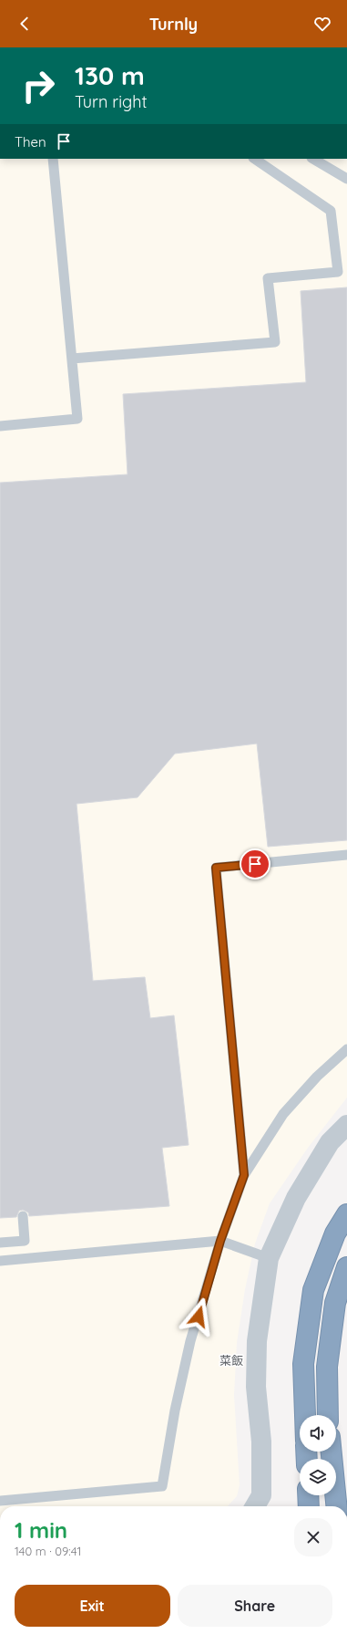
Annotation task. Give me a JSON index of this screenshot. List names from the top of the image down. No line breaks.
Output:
{"districts":["菜飯"],"page":{"header":"Turnly","turn":["130 m","Turn right"],"then":"Then","heading":["1 min","140 m · 09:41"],"buttons":["Exit","Share"]}}
